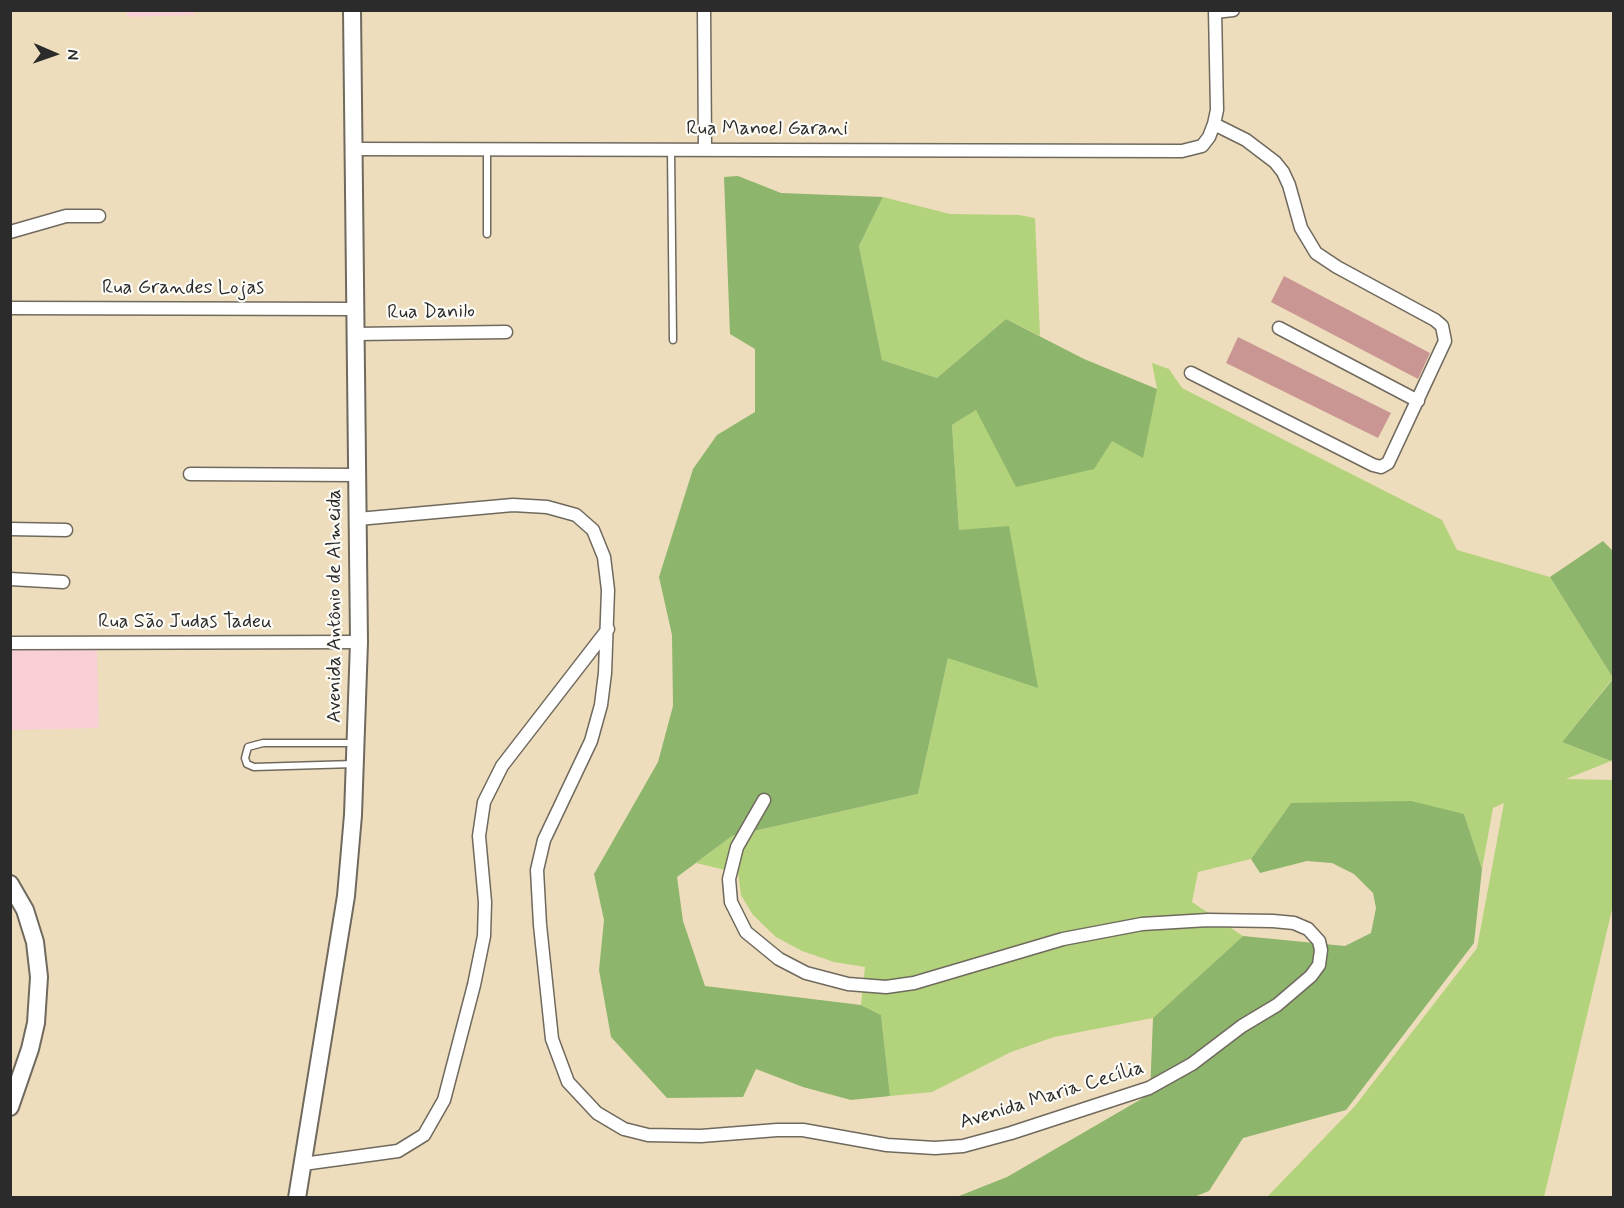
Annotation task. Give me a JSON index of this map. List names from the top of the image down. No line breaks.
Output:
{"streets":{"street":["Rua Manoel Garani","Rua Grandes Lojas","Rua Danilo","Avenida Antônio de Almeida","Rua São Judas Tadeu","Avenida Maria Cecília"]},"crossings":[["Rua Manoel Garani","Avenida Antônio de Almeida"],["Rua Grandes Lojas","Avenida Antônio de Almeida"],["Rua Danilo","Avenida Antônio de Almeida"],["Avenida Antônio de Almeida","Rua São Judas Tadeu"],["Avenida Antônio de Almeida","Avenida Maria Cecília"]],"north":"right"}
